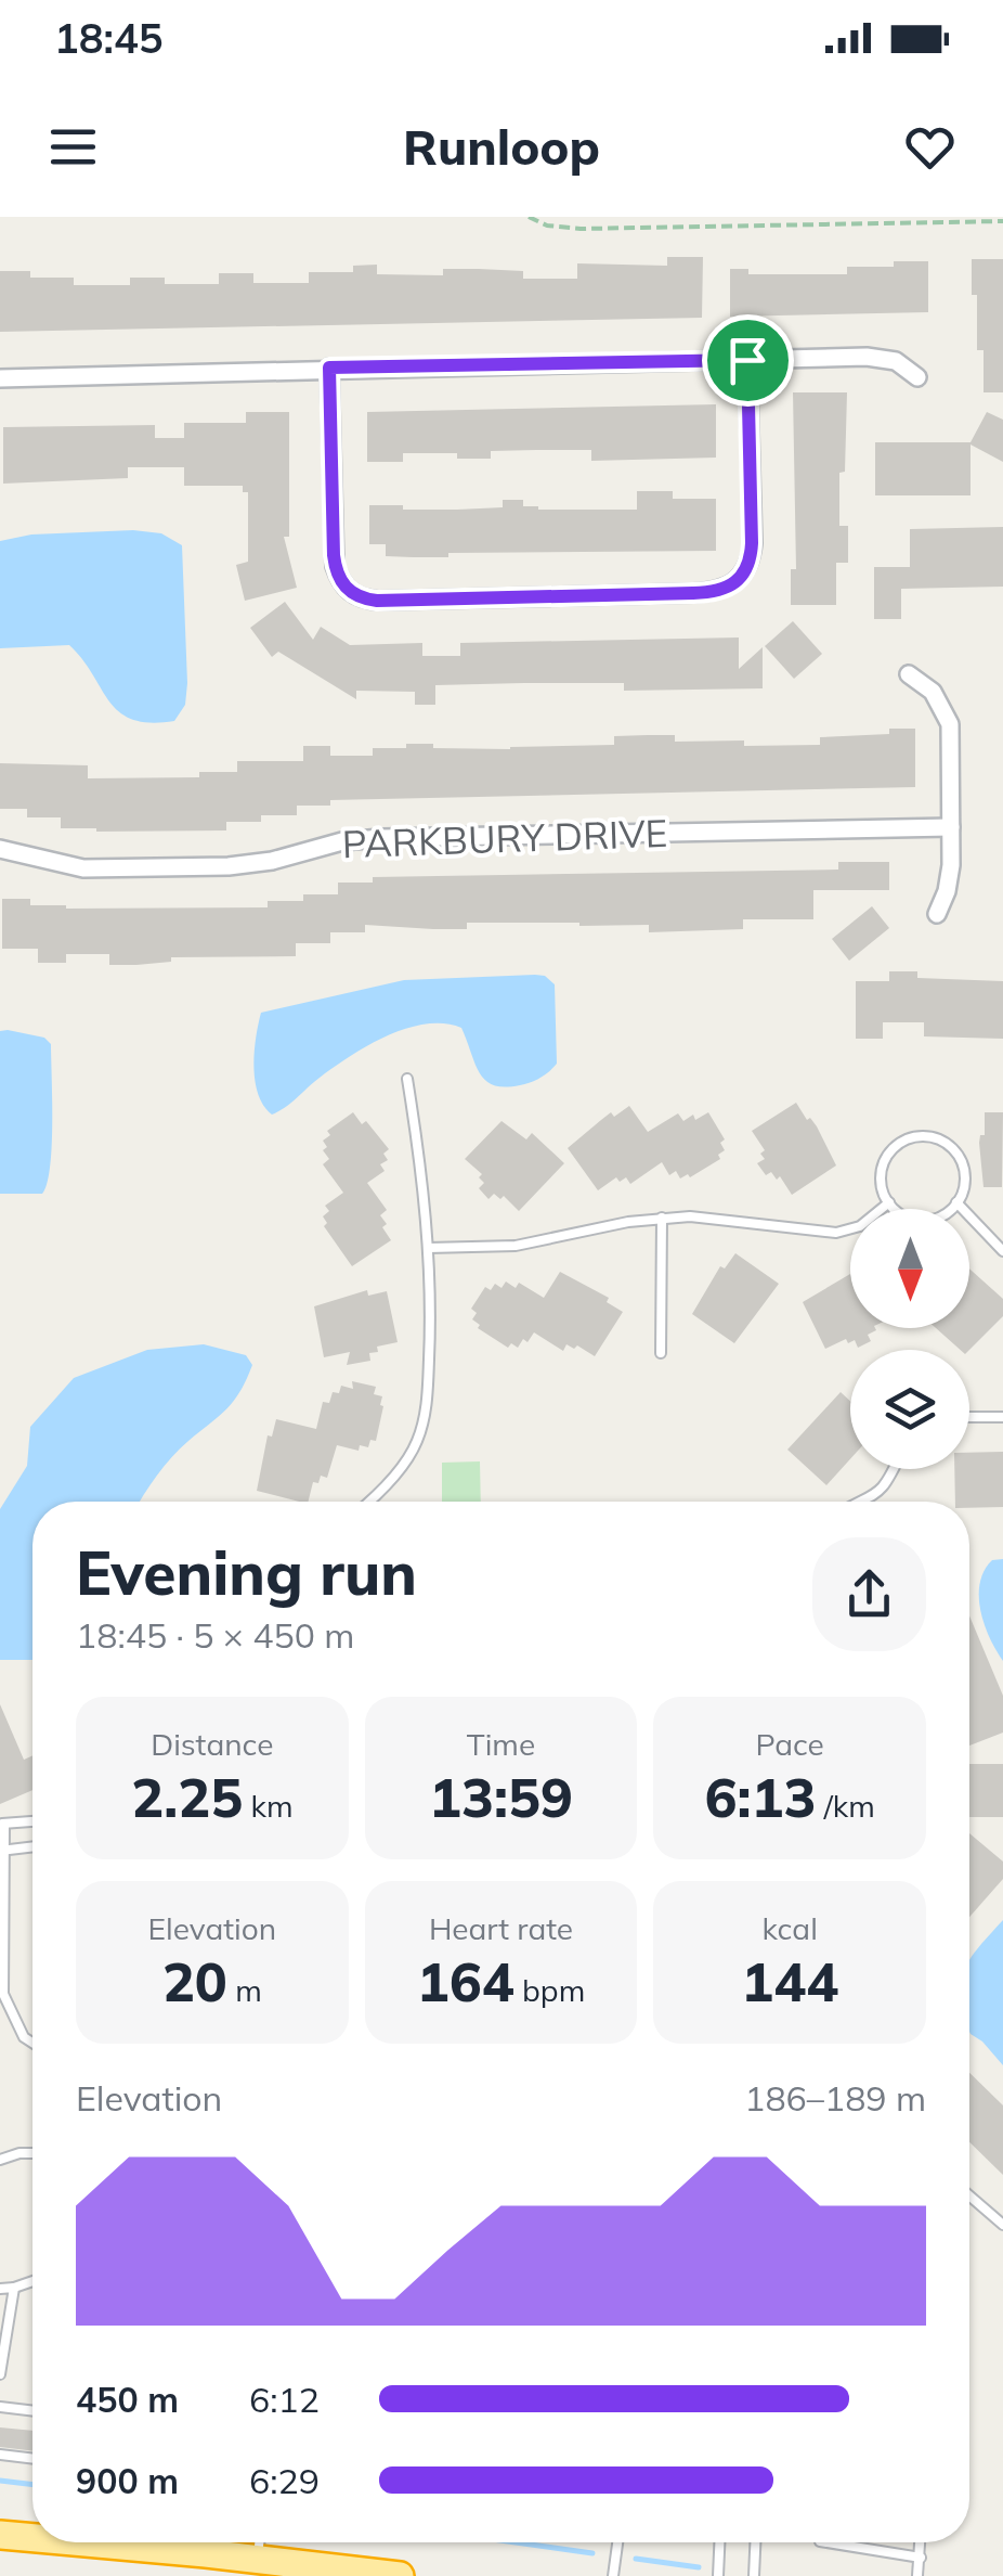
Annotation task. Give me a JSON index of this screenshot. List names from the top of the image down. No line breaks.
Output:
{"streets":{"street":["PARKBURY DRIVE"]},"north":"bottom","page":{"status":"18:45","header":"Runloop","heading":["Evening run","18:45 · 5 × 450 m"],"stats":[["Distance","2.25 km"],["Time","13:59"],["Pace","6:13 /km"],["Elevation","20 m"],["Heart rate","164 bpm"],["kcal","144"]],"chart":["Elevation","186–189 m"],"list":[{"name":"450 m","note":"6:12"},{"name":"900 m","note":"6:29"}]}}
